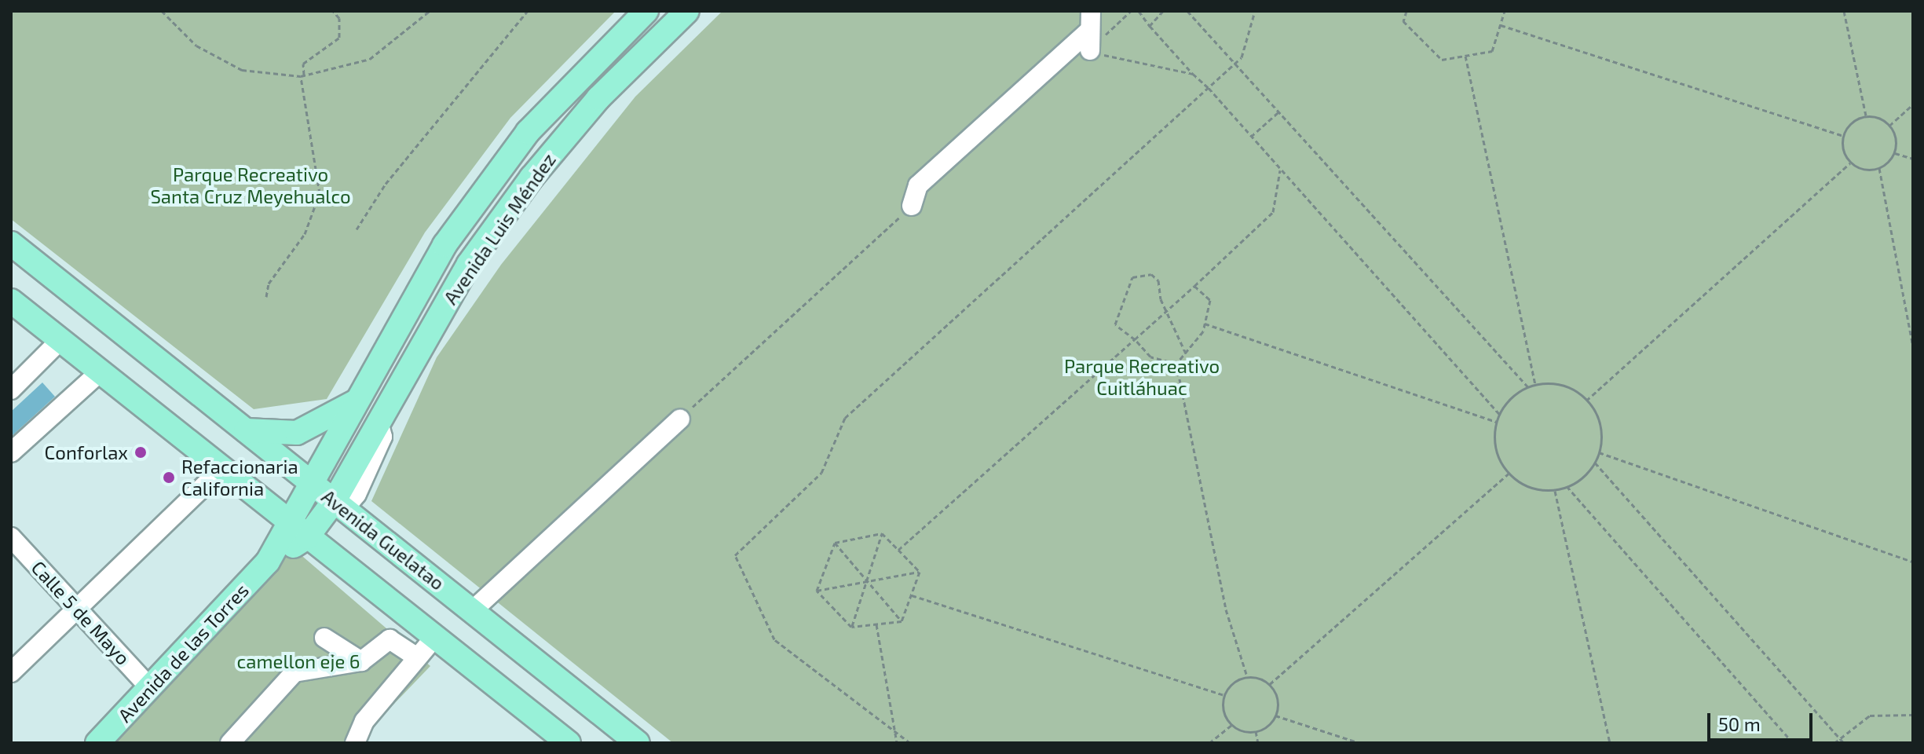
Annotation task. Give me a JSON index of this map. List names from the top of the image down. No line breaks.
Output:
{"streets":{"main road":["Avenida Luis Méndez","Avenida Guelatao","Avenida de las Torres"],"street":["Calle 5 de Mayo"]},"crossings":[["Avenida Luis Méndez","Avenida Guelatao"],["Avenida Luis Méndez","Avenida de las Torres"],["Calle 5 de Mayo","Avenida de las Torres"]],"parks":["Parque Recreativo Santa Cruz Meyehualco","Parque Recreativo Cuitláhuac","camellon eje 6"],"places":["Conforlax","Refaccionaria California"],"scale_bar":"50 m"}
